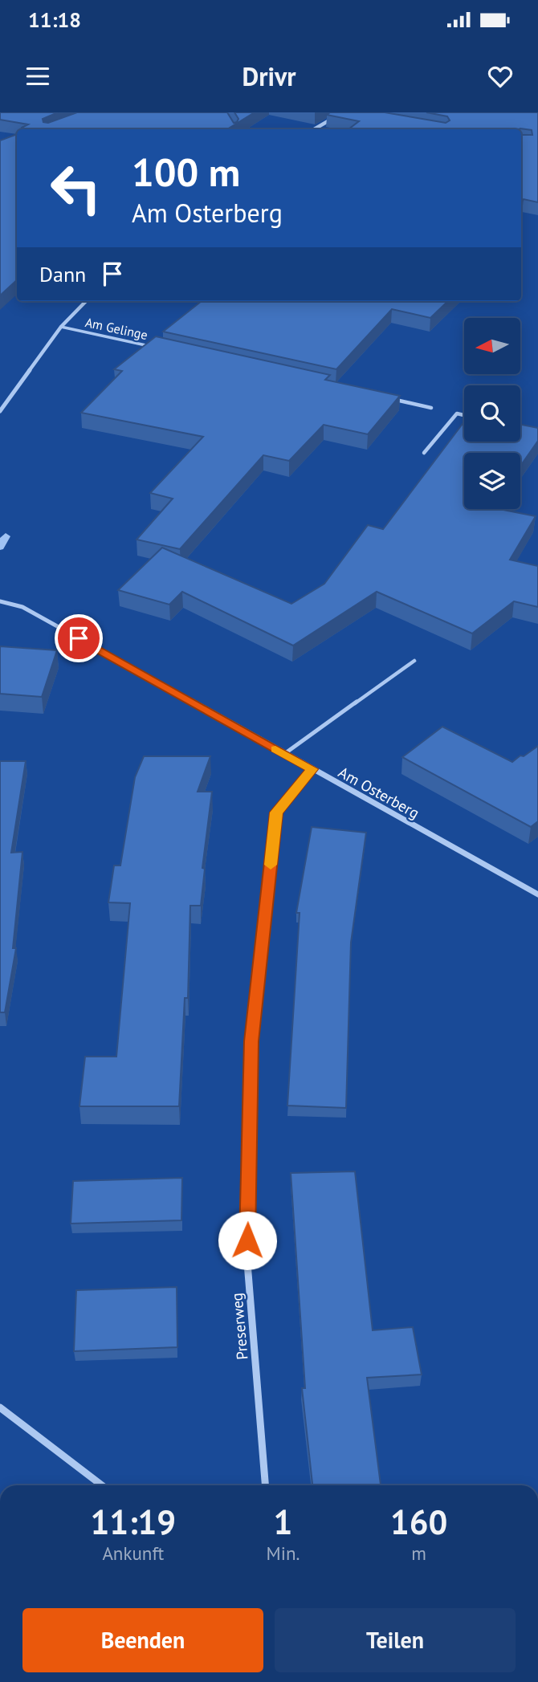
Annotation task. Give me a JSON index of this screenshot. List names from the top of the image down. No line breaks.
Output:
{"streets":{"street":["Am Osterberg","Preserweg"],"lane":["Am Gelinge"]},"crossings":[["Am Osterberg","Preserweg"]],"north":"left","page":{"status":"11:18","header":"Drivr","turn":["100 m","Am Osterberg"],"then":"Dann","eta":["11:19","Ankunft","1","Min.","160","m"],"buttons":["Beenden","Teilen"]}}
